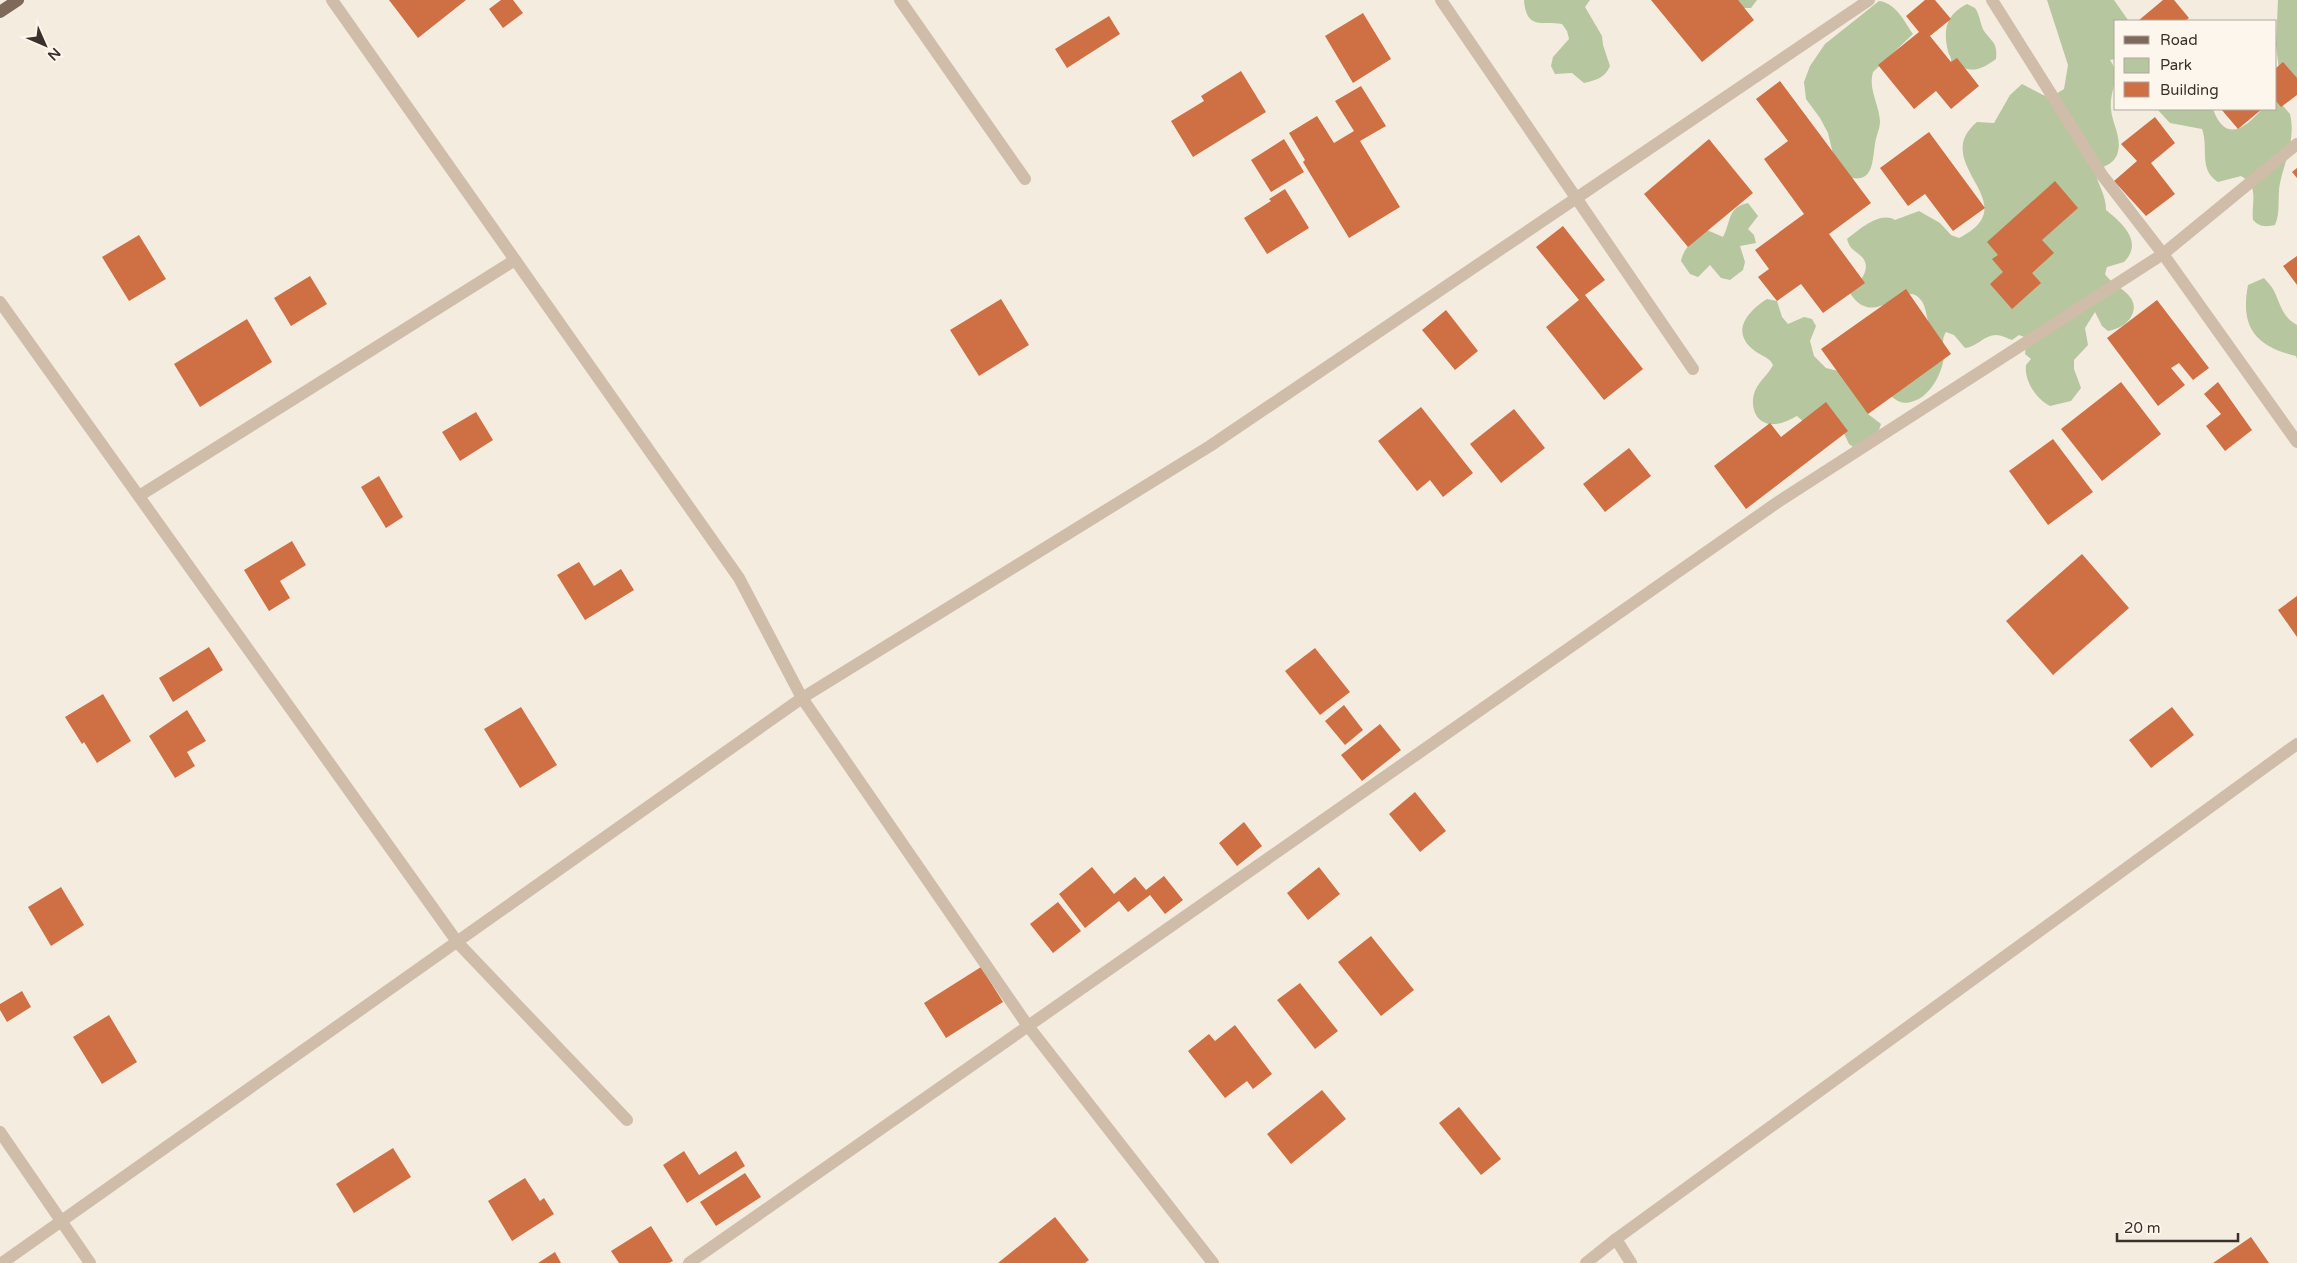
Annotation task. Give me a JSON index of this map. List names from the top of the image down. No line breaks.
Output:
{"legend":["Road","Park","Building"],"scale_bar":"20 m","north":"bottom right"}
